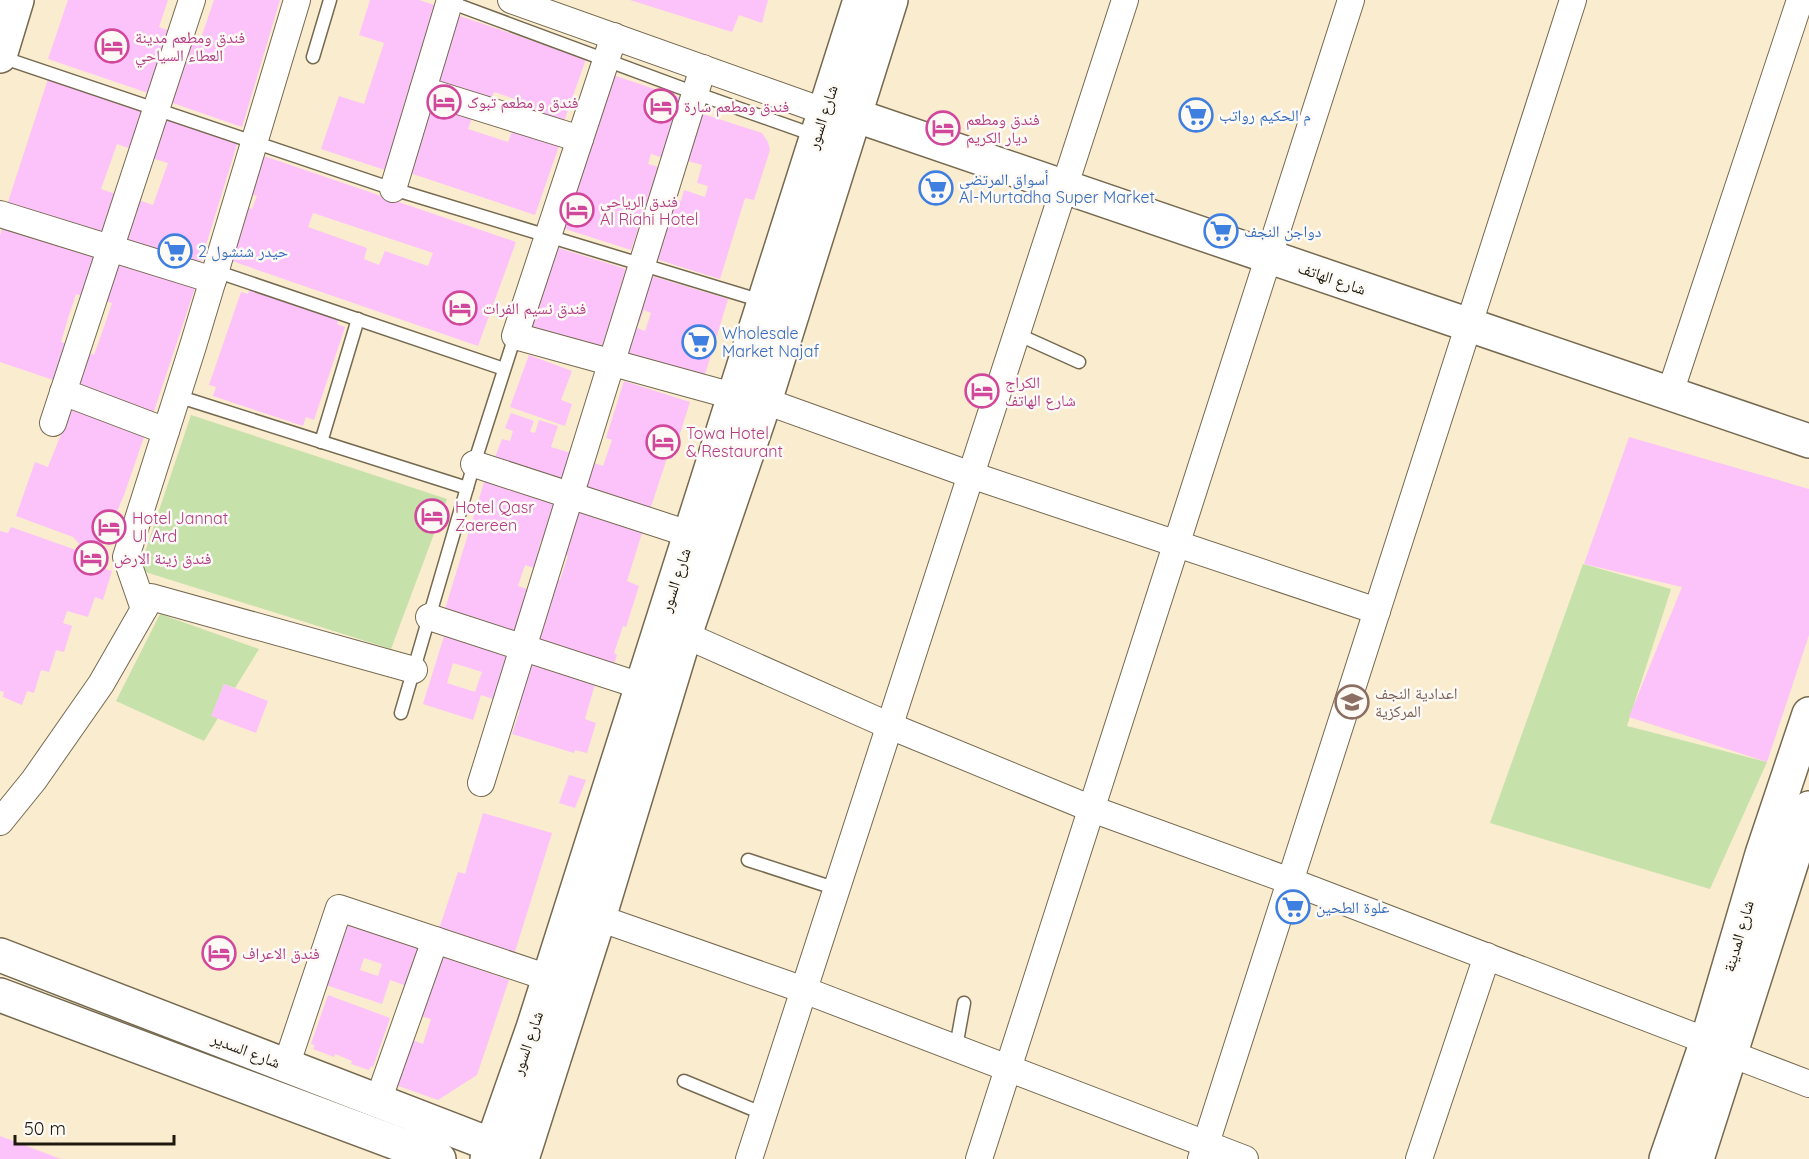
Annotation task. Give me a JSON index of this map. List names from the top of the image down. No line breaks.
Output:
{"streets":{"street":["شارع السور","شارع الهاتف","شارع المدينة","شارع السدير"]},"crossings":[["شارع السور","شارع الهاتف"],["شارع السور","شارع السدير"]],"places":{"hotel":["فندق ومطعم مدينة العطاء السياحي","فندق و مطعم تبوک","فندق ومطعم سارة","فندق ومطعم ديار الكريم","فندق الرياحي Al Riahi Hotel","فندق نسيم الفرات","الكراج شارع الهاتف","Towa Hotel & Restaurant","Hotel Qasr Zaereen","Hotel Jannat Ul Ard","فندق زينة الارض","فندق الاعراف"],"supermarket":["م الحكيم رواتب","أسواق المرتضى Al-Murtadha Super Market","دواجن النجف","حيدر شنشول 2","Wholesale Market Najaf","علوة الطحين"],"school or university":["اعدادية النجف المركزية"]},"scale_bar":"50 m"}
